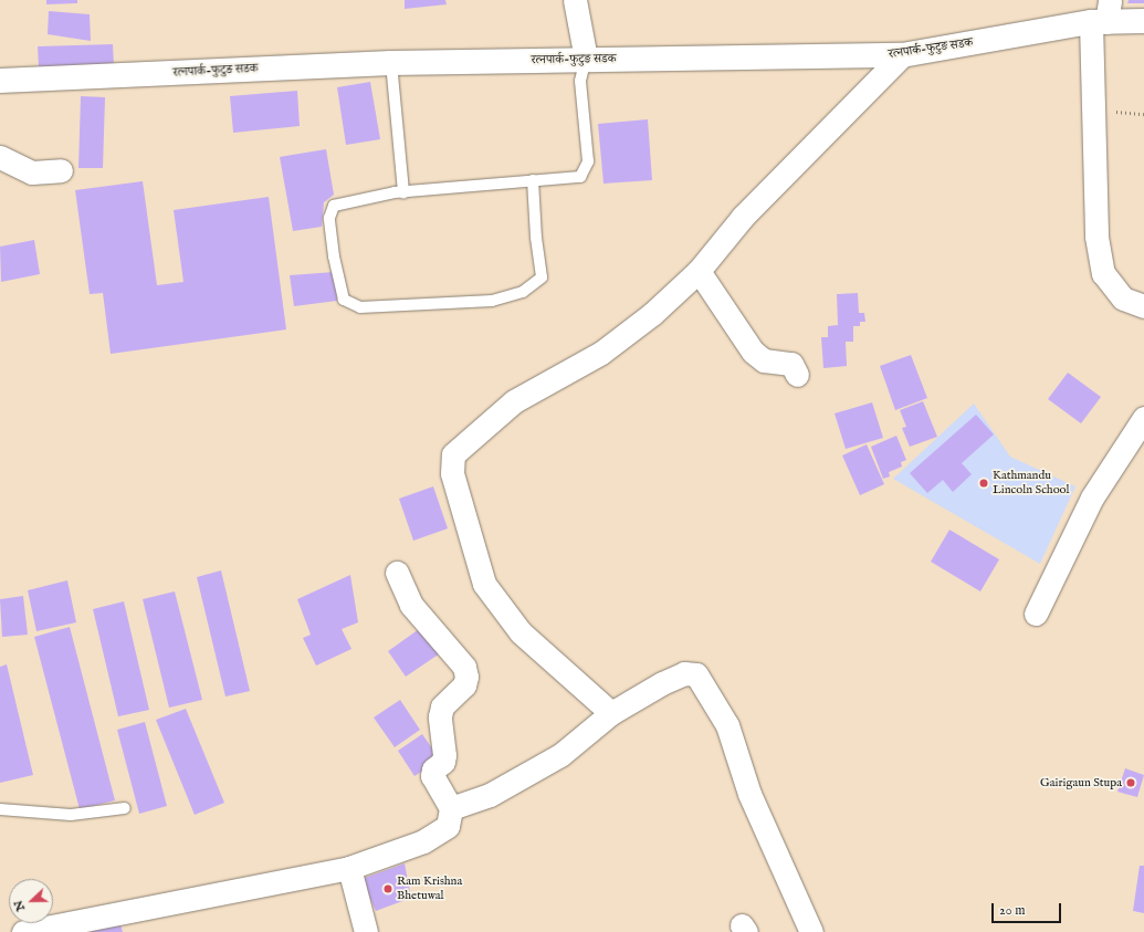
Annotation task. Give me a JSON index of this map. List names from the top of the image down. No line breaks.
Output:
{"streets":{"street":["रत्नपार्क-फुटुङ सडक"]},"places":["Kathmandu Lincoln School","Gairigaun Stupa","Ram Krishna Bhetuwal"],"scale_bar":"20 m","north":"left"}
